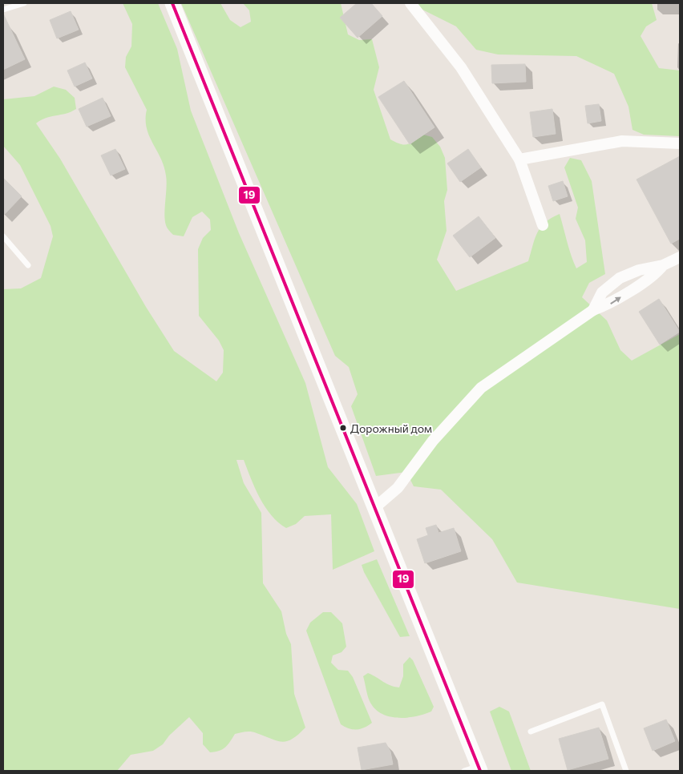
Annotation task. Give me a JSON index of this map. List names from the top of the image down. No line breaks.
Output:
{"places":["Дорожный дом"],"lines":["transit line 19"]}
